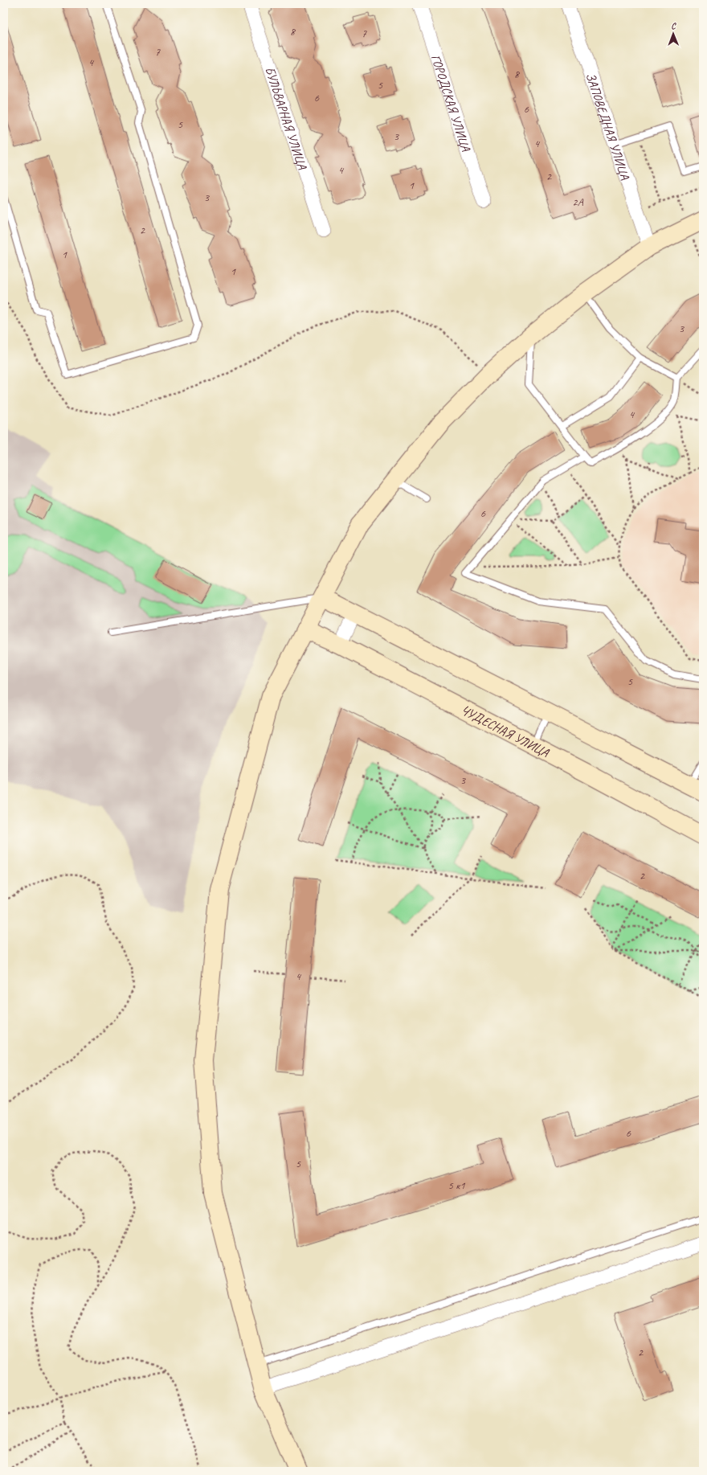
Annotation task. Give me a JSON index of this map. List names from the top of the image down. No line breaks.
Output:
{"streets":{"street":["ГОРОДСКАЯ УЛИЦА","БУЛЬВАРНАЯ УЛИЦА","ЗАПОВЕДНАЯ УЛИЦА","ЧУДЕСНАЯ УЛИЦА"]},"house_numbers":["8","7","7","4","8","5","6","6","5","3","4","4","2","1","3","2А","2","1","1","3","4","6","5","3","2","4","6","5","5 к1","2"],"north":"top"}
